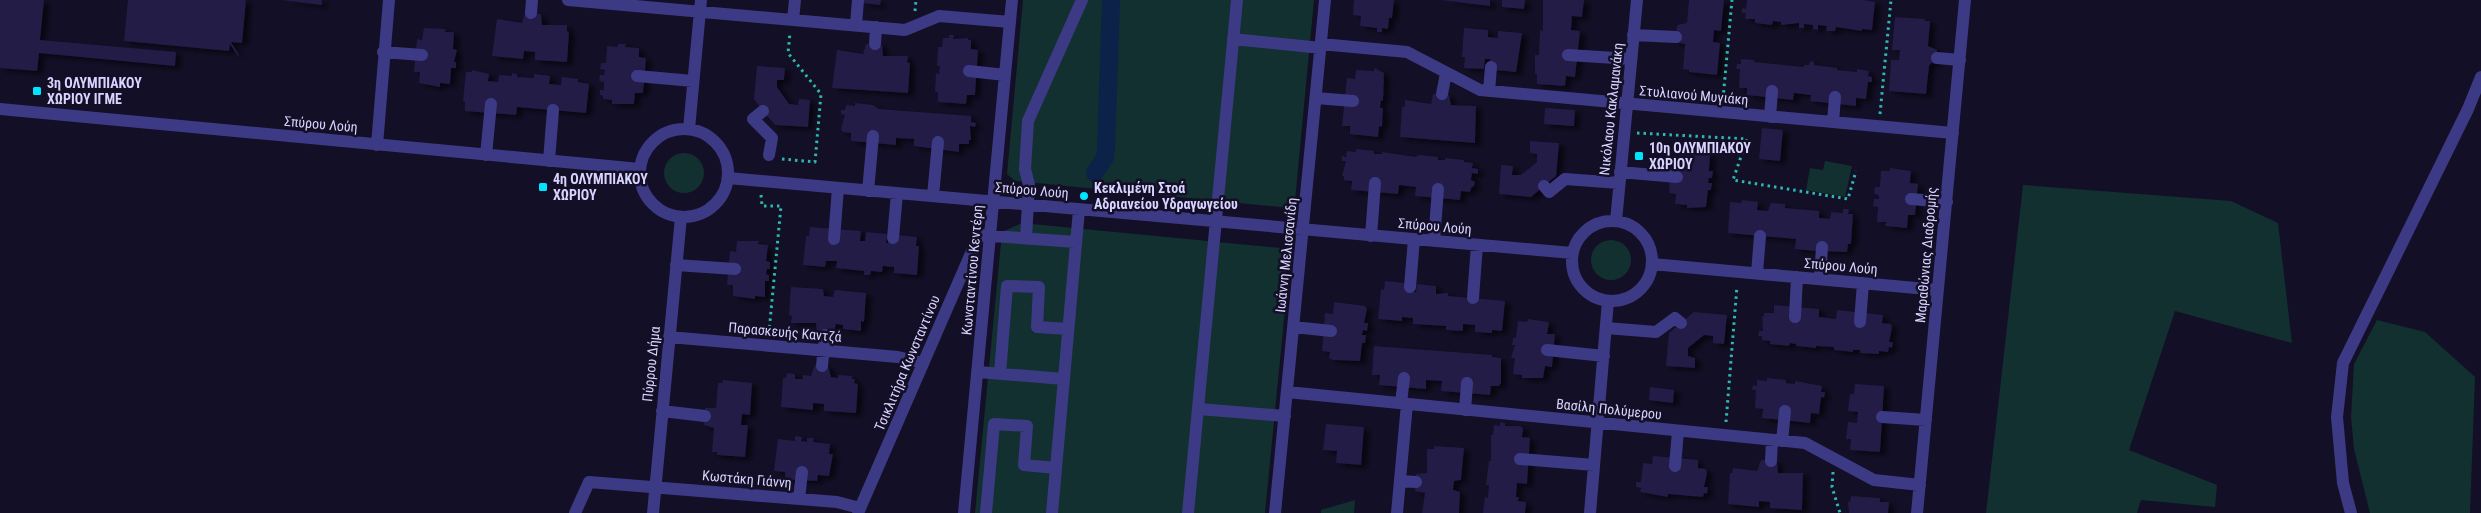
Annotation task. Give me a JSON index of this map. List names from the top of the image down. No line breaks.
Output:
{"streets":{"street":["Στυλιανού Μυγιάκη","Νικόλαου Κακλαμανάκη","Σπύρου Λούη","Ιωάννη Μελισσανίδη","Μαραθώνιας Διαδρομής","Κωνσταντίνου Κεντέρη","Παρασκευής Καντζά","Τσικλιτήρα Κωνσταντίνου","Πύρρου Δήμα","Βασίλη Πολύμερου","Κωστάκη Γιάννη"]},"crossings":[["Στυλιανού Μυγιάκη","Νικόλαου Κακλαμανάκη"],["Στυλιανού Μυγιάκη","Ιωάννη Μελισσανίδη"],["Στυλιανού Μυγιάκη","Μαραθώνιας Διαδρομής"],["Νικόλαου Κακλαμανάκη","Σπύρου Λούη"],["Σπύρου Λούη","Ιωάννη Μελισσανίδη"],["Σπύρου Λούη","Μαραθώνιας Διαδρομής"],["Σπύρου Λούη","Κωνσταντίνου Κεντέρη"],["Σπύρου Λούη","Πύρρου Δήμα"],["Ιωάννη Μελισσανίδη","Βασίλη Πολύμερου"],["Μαραθώνιας Διαδρομής","Βασίλη Πολύμερου"],["Κωνσταντίνου Κεντέρη","Τσικλιτήρα Κωνσταντίνου"],["Παρασκευής Καντζά","Τσικλιτήρα Κωνσταντίνου"],["Παρασκευής Καντζά","Πύρρου Δήμα"],["Τσικλιτήρα Κωνσταντίνου","Κωστάκη Γιάννη"],["Πύρρου Δήμα","Κωστάκη Γιάννη"]],"places":{"transit":["3η ΟΛΥΜΠΙΑΚΟΥ ΧΩΡΙΟΥ ΙΓΜΕ","10η ΟΛΥΜΠΙΑΚΟΥ ΧΩΡΙΟΥ","4η ΟΛΥΜΠΙΑΚΟΥ ΧΩΡΙΟΥ"],"other":["Κεκλιμένη Στοά Αδριανείου Υδραγωγείου"]}}
